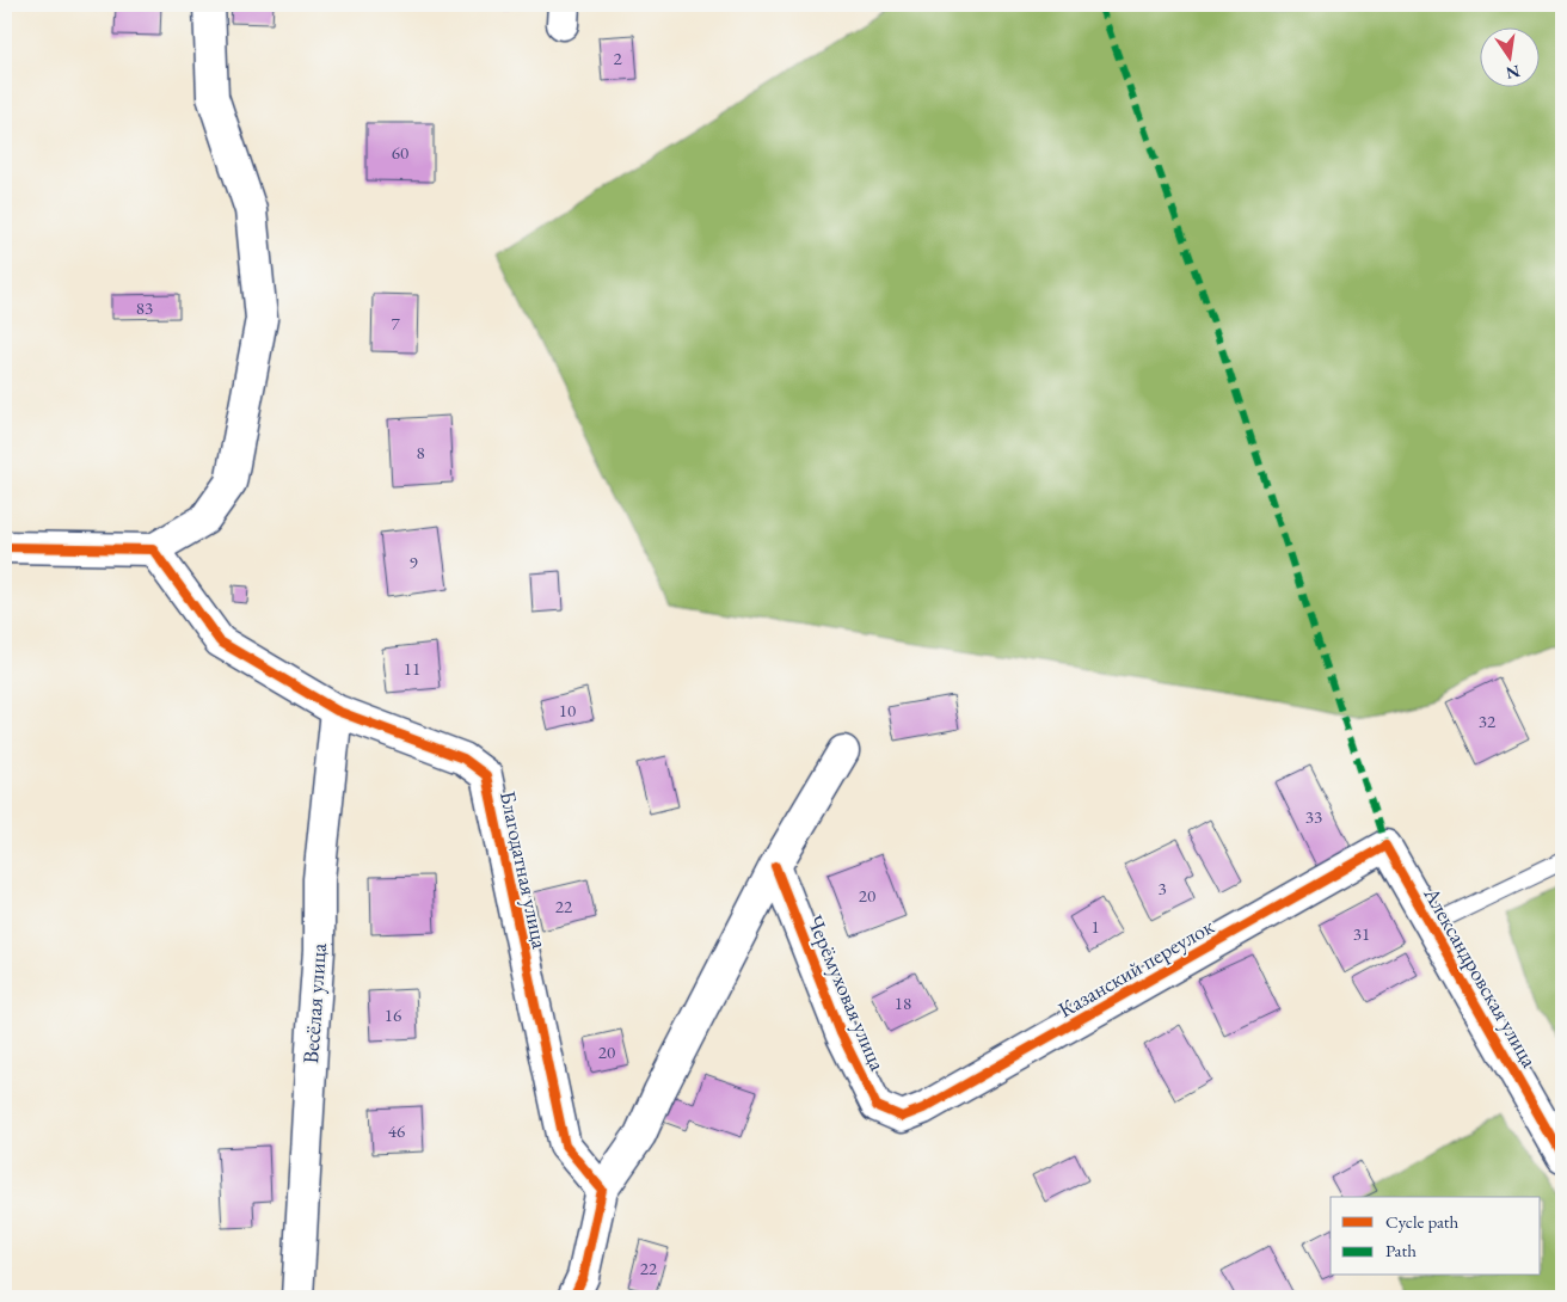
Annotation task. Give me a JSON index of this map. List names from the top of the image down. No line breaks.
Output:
{"streets":{"street":["Благодатная улица","Казанский переулок","Александровская улица","Черёмуховая улица","Весёлая улица"]},"crossings":[["Благодатная улица","Весёлая улица"],["Казанский переулок","Александровская улица"],["Казанский переулок","Черёмуховая улица"]],"house_numbers":["2","60","83","7","8","9","11","10","32","33","3","20","22","1","31","18","16","20","46","22"],"legend":["Cycle path","Path"],"north":"bottom"}
